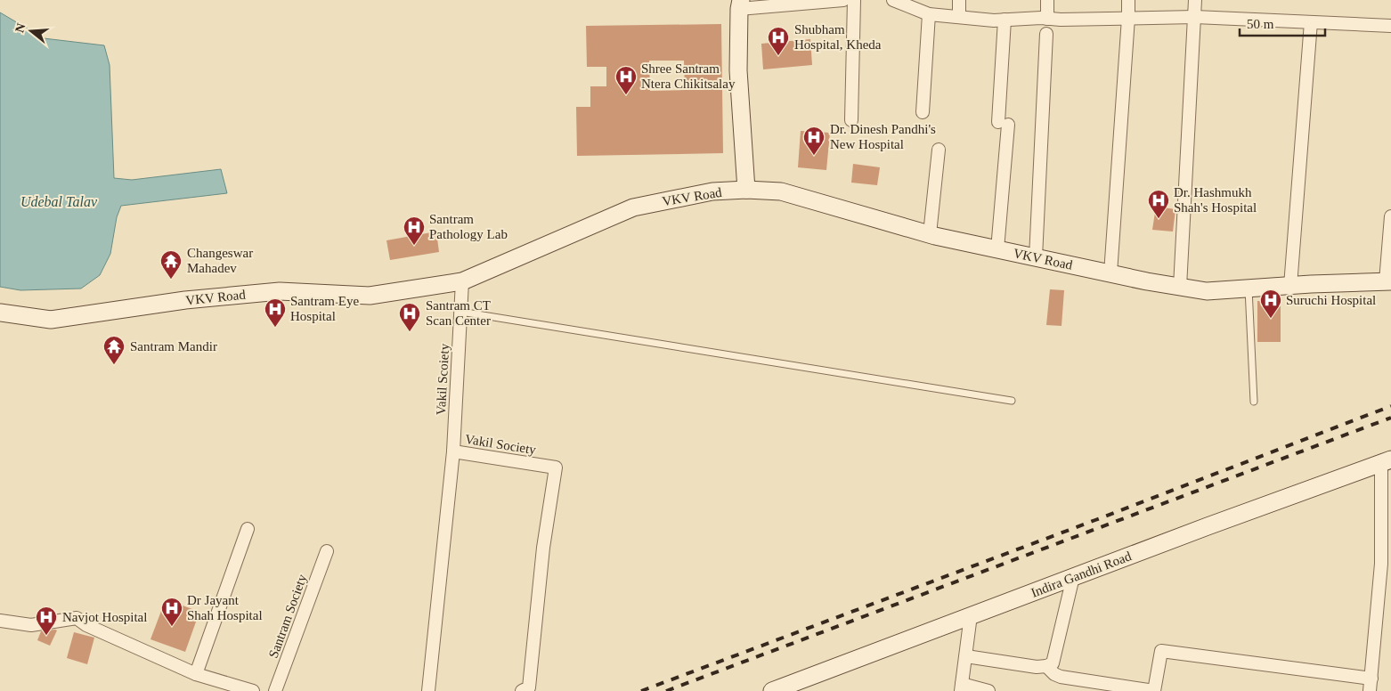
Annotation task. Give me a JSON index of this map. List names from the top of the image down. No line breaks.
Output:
{"streets":{"main road":["VKV Road","Indira Gandhi Road"],"street":["Vakil Scoiety","Vakil Society","Santram Society"]},"crossings":[["VKV Road","Vakil Scoiety"],["Vakil Scoiety","Vakil Society"]],"water":["Udebal Talav"],"places":{"hospital":["Shubham Hospital, Kheda","Shree Santram Ntera Chikitsalay","Dr. Dinesh Pandhi's New Hospital","Dr. Hashmukh Shah's Hospital","Santram Pathology Lab","Suruchi Hospital","Santram Eye Hospital","Santram CT Scan Center","Dr Jayant Shah Hospital","Navjot Hospital"],"temple":["Changeswar Mahadev","Santram Mandir"]},"scale_bar":"50 m","north":"left"}
